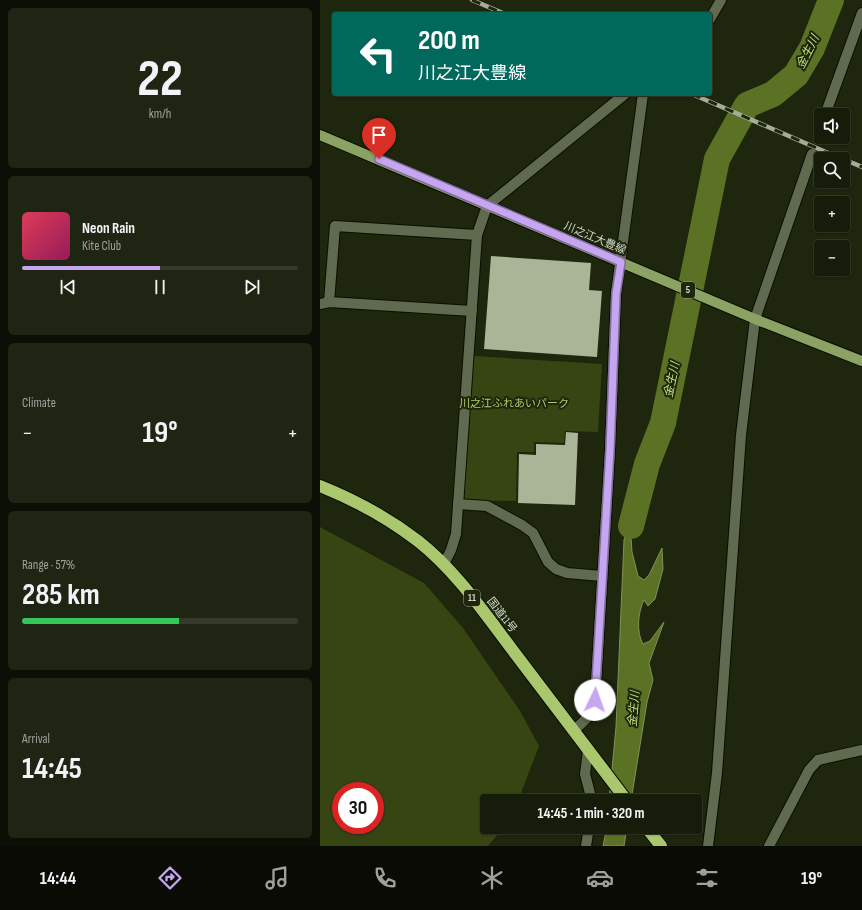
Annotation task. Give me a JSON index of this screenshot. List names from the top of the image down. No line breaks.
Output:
{"streets":{"highway":["11","国道11号"],"main road":["川之江大豊線","5"]},"water":["金生川"],"parks":["川之江ふれあいパーク"],"page":{"tile":[["22","km/h"],"Climate",["Range · 57%","285 km"],["Arrival","14:45"]],"turn":["200 m","川之江大豊線"],"map_buttons":["+","−"],"song":["Neon Rain","Kite Club"],"heat":["−","19°","+"],"limit":"30","trip":"14:45 · 1 min · 320 m","tabs":["14:44","19°"]}}
